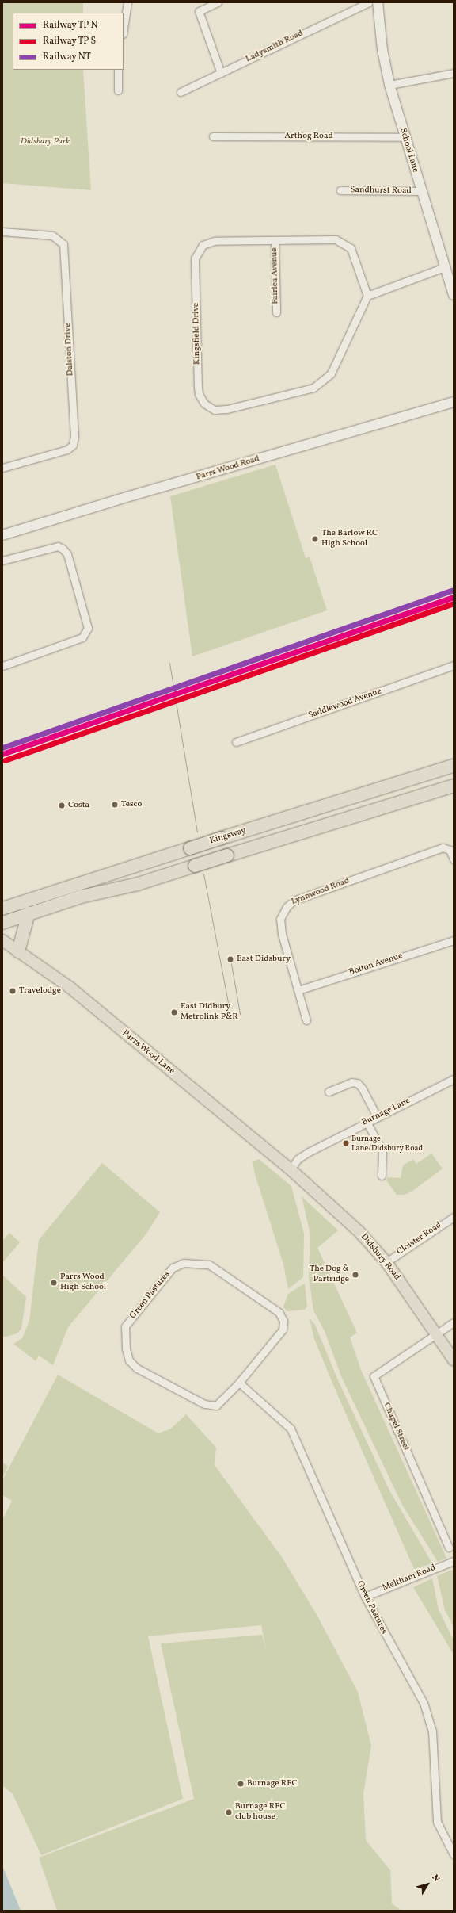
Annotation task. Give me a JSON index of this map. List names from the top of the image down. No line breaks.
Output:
{"streets":{"highway":["Kingsway"],"main road":["Parrs Wood Lane","Didsbury Road"],"street":["Ladysmith Road","Arthog Road","School Lane","Sandhurst Road","Fairlea Avenue","Kingsfield Drive","Dalston Drive","Parrs Wood Road","Saddlewood Avenue","Lynnwood Road","Bolton Avenue","Burnage Lane","Cloister Road","Green Pastures","Chapel Street","Meltham Road"]},"crossings":[["Arthog Road","School Lane"],["School Lane","Sandhurst Road"],["Fairlea Avenue","Kingsfield Drive"],["Lynnwood Road","Bolton Avenue"],["Parrs Wood Lane","Burnage Lane"],["Parrs Wood Lane","Didsbury Road"],["Burnage Lane","Didsbury Road"],["Cloister Road","Didsbury Road"],["Didsbury Road","Chapel Street"],["Green Pastures","Meltham Road"]],"parks":["Didsbury Park"],"places":["The Barlow RC High School","Tesco","Costa","East Didsbury","Travelodge","East Didbury Metrolink P&R","Burnage Lane/Didsbury Road","The Dog & Partridge","Parrs Wood High School","Burnage RFC","Burnage RFC club house"],"lines":["rail line NT"],"legend":["Railway TP N","Railway TP S","Railway NT"],"north":"top right"}
